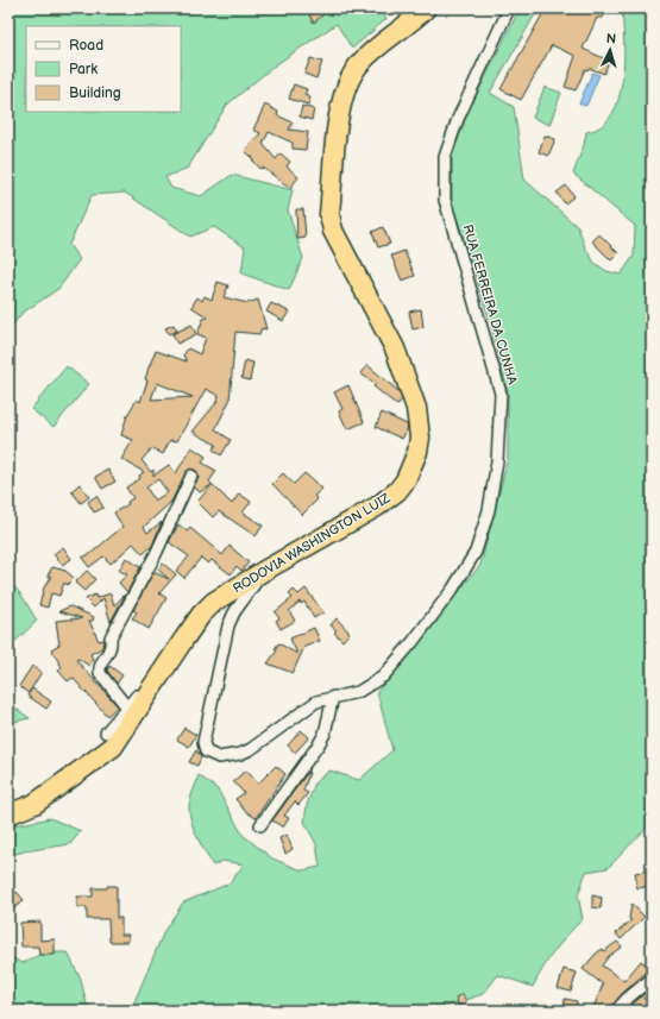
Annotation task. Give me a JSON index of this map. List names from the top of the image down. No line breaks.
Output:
{"streets":{"highway":["RODOVIA WASHINGTON LUIZ"],"street":["RUA FERREIRA DA CUNHA"]},"crossings":[["RUA FERREIRA DA CUNHA","RODOVIA WASHINGTON LUIZ"]],"legend":["Road","Park","Building"],"north":"top"}
